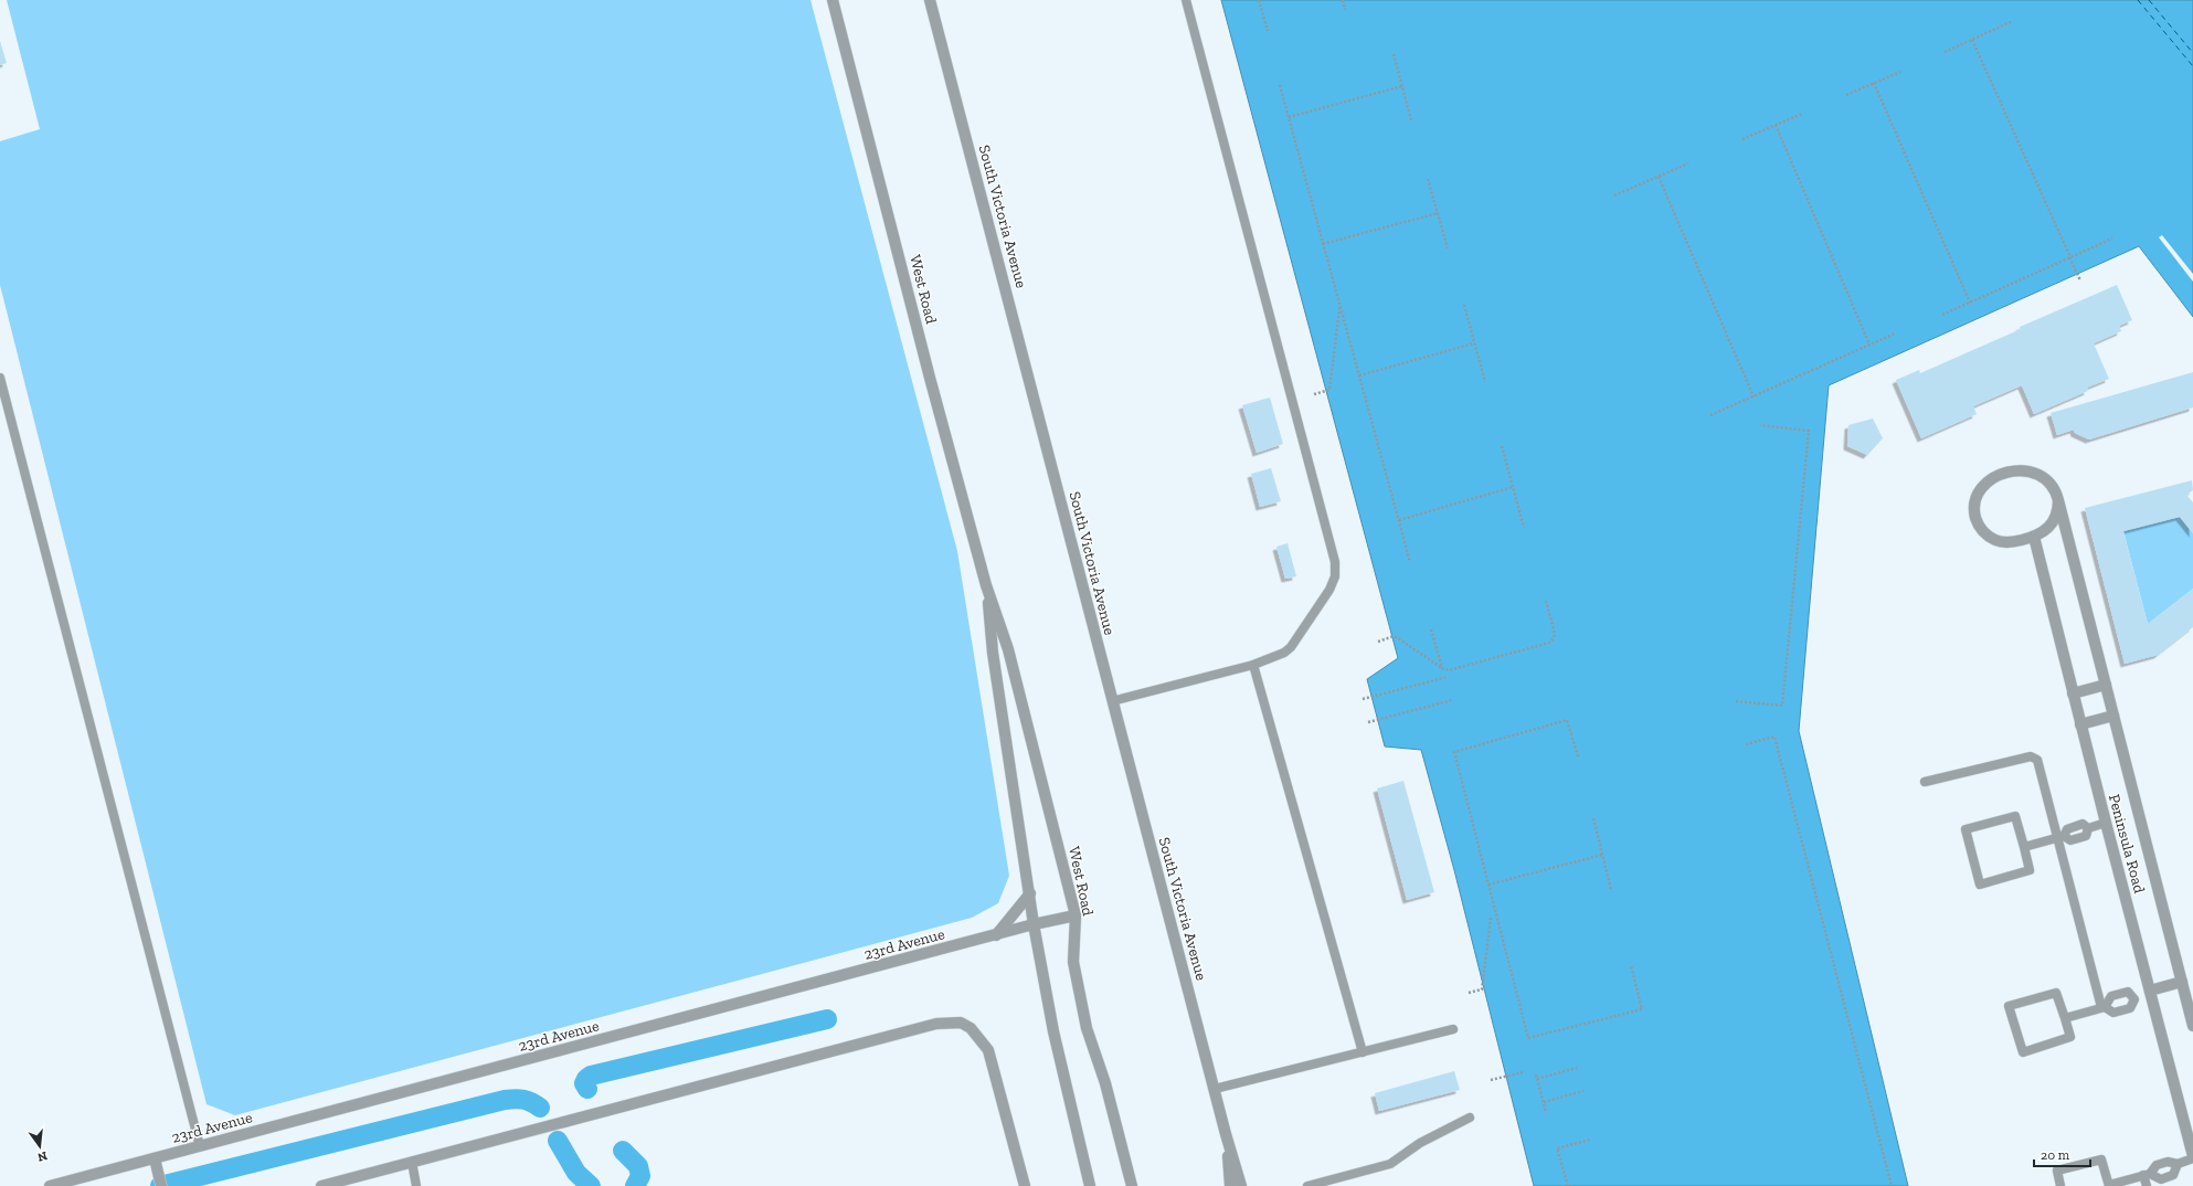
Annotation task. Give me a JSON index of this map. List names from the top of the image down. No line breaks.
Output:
{"streets":{"street":["South Victoria Avenue","West Road","Peninsula Road","23rd Avenue"]},"crossings":[["West Road","23rd Avenue"]],"scale_bar":"20 m","north":"bottom"}
